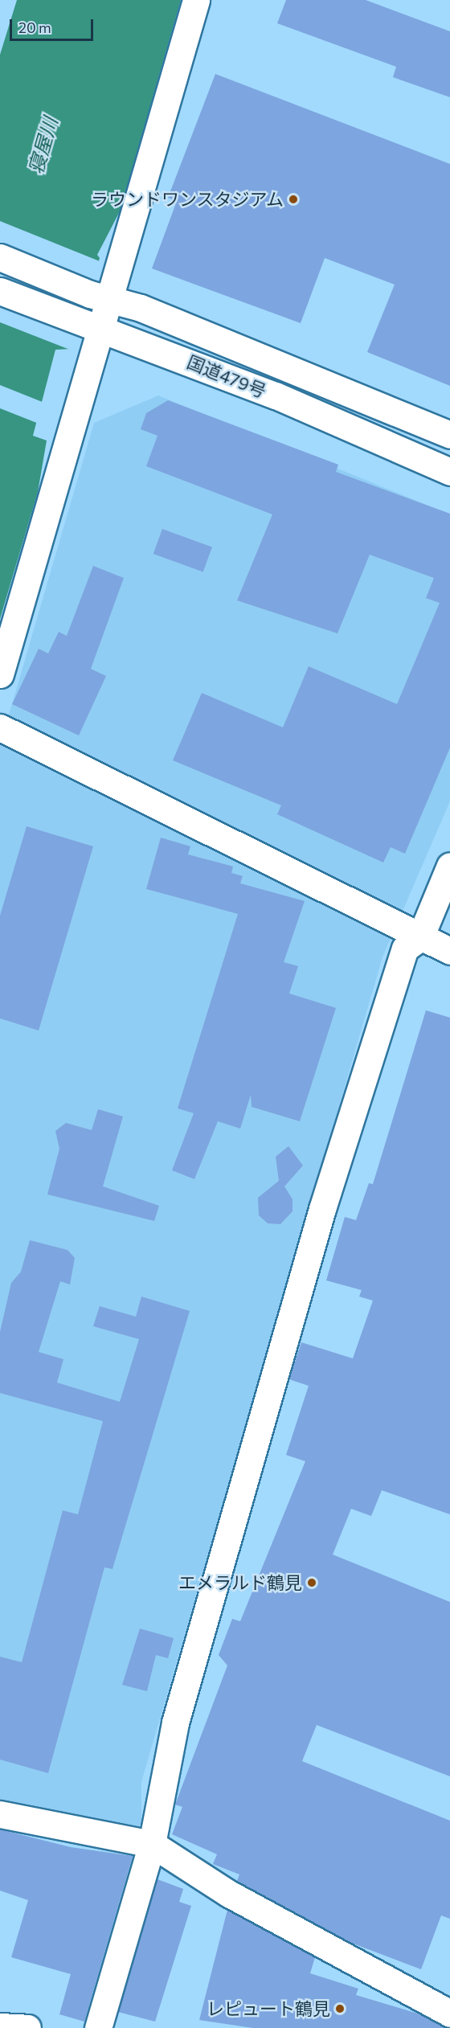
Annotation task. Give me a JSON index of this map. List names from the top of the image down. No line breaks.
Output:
{"streets":{"main road":["国道479号"]},"water":["寝屋川"],"places":["ラウンドワンスタジアム","エメラルド鶴見","レピュート鶴見"],"scale_bar":"20 m"}
